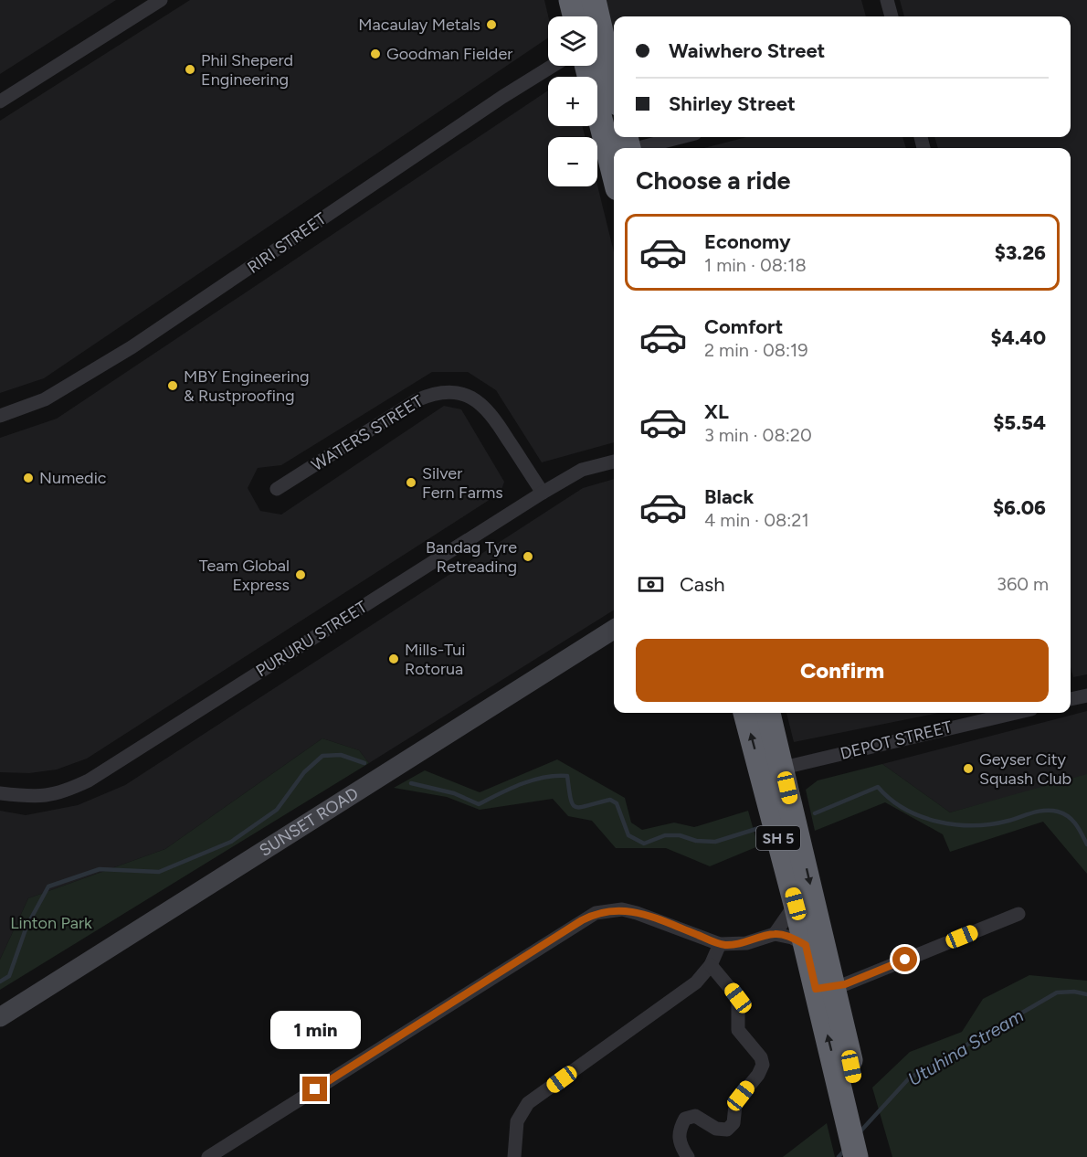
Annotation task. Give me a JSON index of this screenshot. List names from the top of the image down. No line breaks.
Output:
{"streets":{"highway":["SH 5"],"main road":["SUNSET ROAD"],"street":["RIRI STREET","WATERS STREET","PURURU STREET","DEPOT STREET"]},"crossings":[["WATERS STREET","PURURU STREET"],["DEPOT STREET","SH 5"]],"water":["Utuhina Stream"],"parks":["Linton Park"],"places":["Macaulay Metals","Goodman Fielder","Phil Sheperd Engineering","MBY Engineering & Rustproofing","Numedic","Silver Fern Farms","Bandag Tyre Retreading","Team Global Express","Mills-Tui Rotorua","Geyser City Squash Club"],"page":{"map_buttons":["+","−"],"banner":["Waiwhero Street","Shirley Street"],"heading":"Choose a ride","list":[{"name":"Economy","note":"1 min · 08:18","value":"$3.26"},{"name":"Comfort","note":"2 min · 08:19","value":"$4.40"},{"name":"XL","note":"3 min · 08:20","value":"$5.54"},{"name":"Black","note":"4 min · 08:21","value":"$6.06"}],"pay":["Cash","360 m"],"buttons":"Confirm","bubble":"1 min"}}
